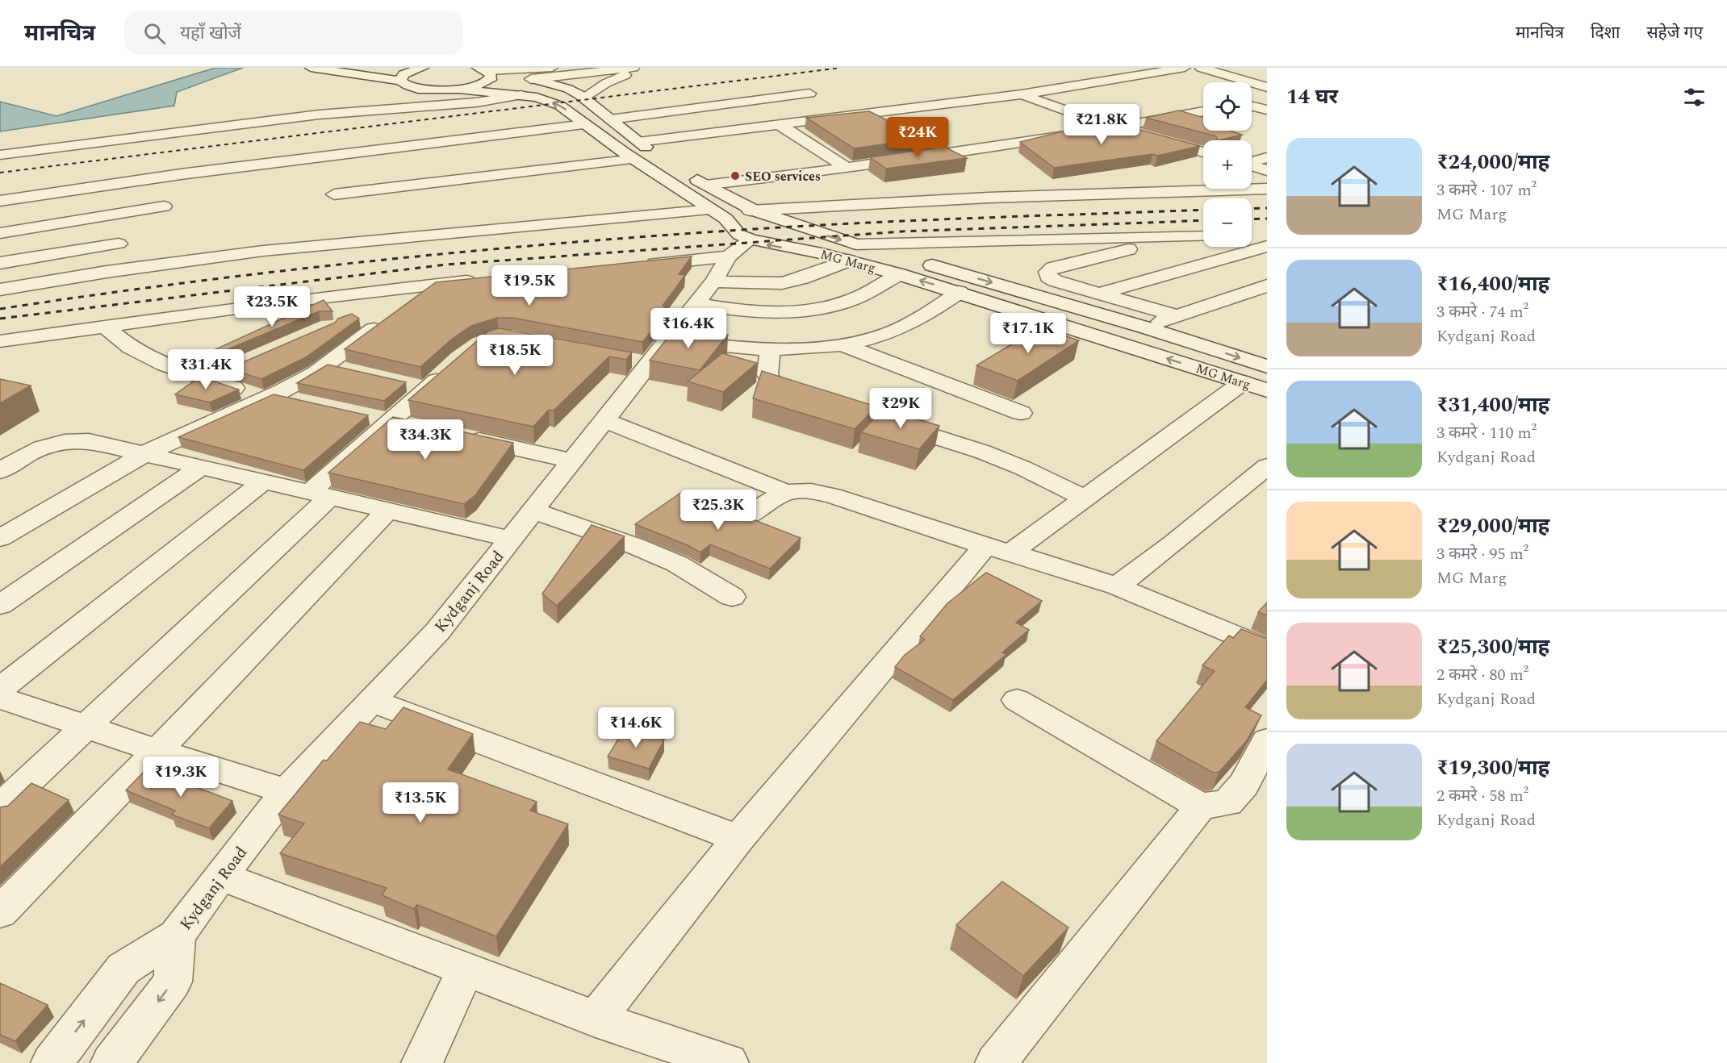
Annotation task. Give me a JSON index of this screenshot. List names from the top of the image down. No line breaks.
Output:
{"streets":{"street":["MG Marg","Kydganj Road"]},"crossings":[["MG Marg","Kydganj Road"]],"places":["SEO services"],"page":{"header":"मानचित्र","search":"यहाँ खोजें","nav":["मानचित्र","दिशा","सहेजे गए"],"heading":"14 घर","map_buttons":["+","−"],"price":["₹21.8K","₹24K","₹19.5K","₹23.5K","₹16.4K","₹17.1K","₹18.5K","₹31.4K","₹29K","₹34.3K","₹25.3K","₹14.6K","₹19.3K","₹13.5K"],"list":[{"name":"₹24,000/माह","note":"3 कमरे · 107 m² · MG Marg"},{"name":"₹16,400/माह","note":"3 कमरे · 74 m² · Kydganj Road"},{"name":"₹31,400/माह","note":"3 कमरे · 110 m² · Kydganj Road"},{"name":"₹29,000/माह","note":"3 कमरे · 95 m² · MG Marg"},{"name":"₹25,300/माह","note":"2 कमरे · 80 m² · Kydganj Road"},{"name":"₹19,300/माह","note":"2 कमरे · 58 m² · Kydganj Road"}]}}
